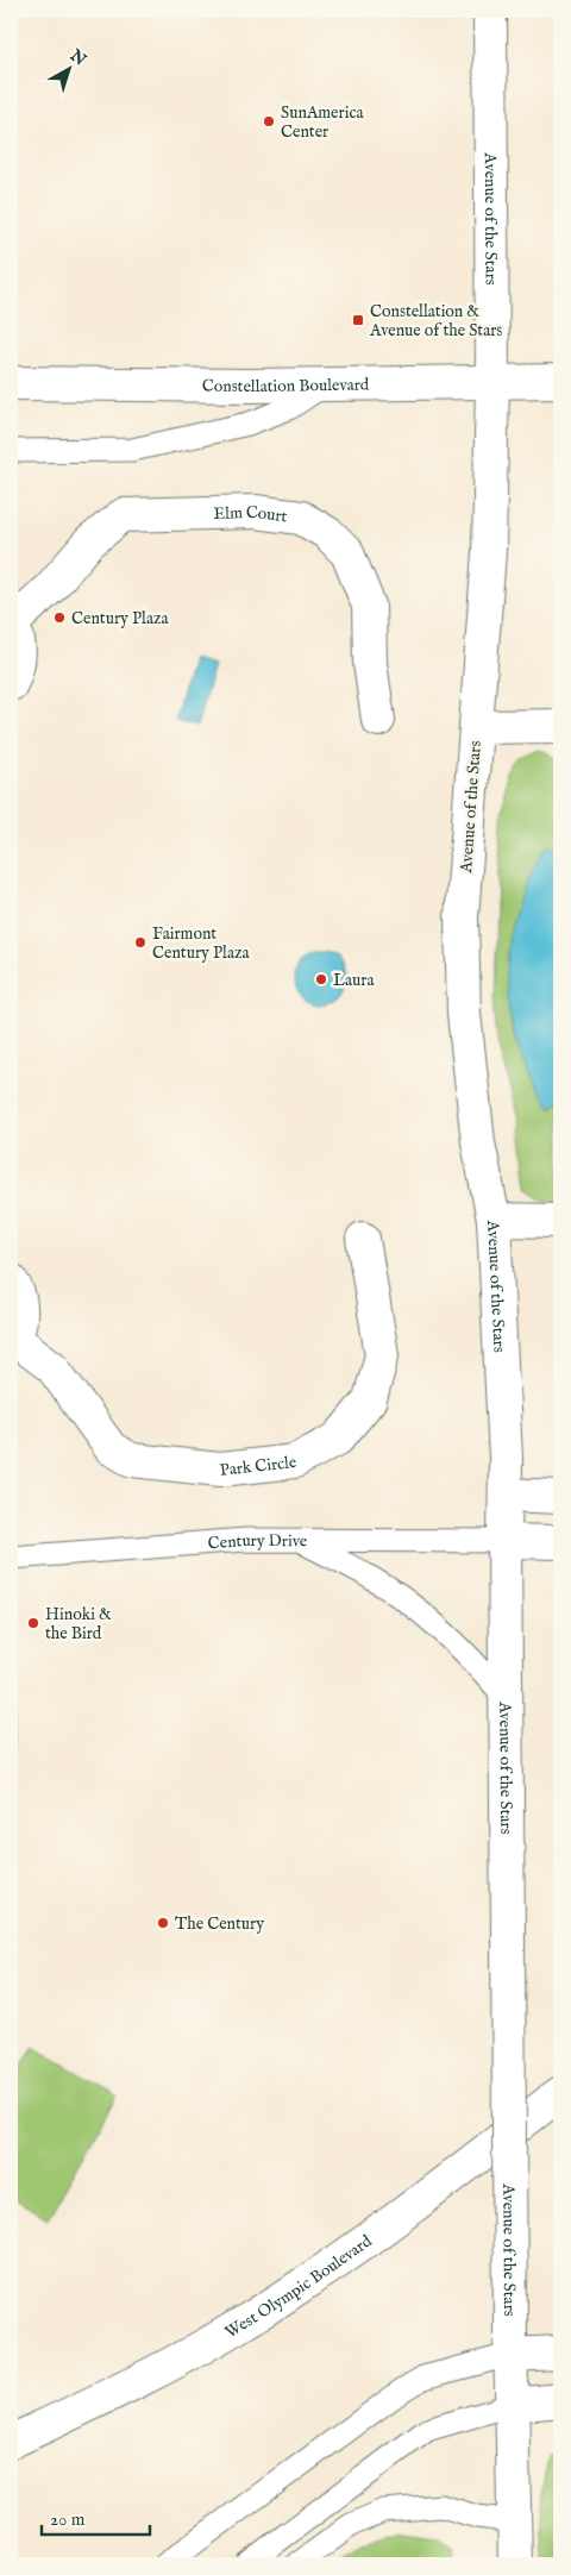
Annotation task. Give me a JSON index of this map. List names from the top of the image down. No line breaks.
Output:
{"streets":{"main road":["Avenue of the Stars","Constellation Boulevard","Elm Court","Park Circle","West Olympic Boulevard"],"lane":["Century Drive"]},"crossings":[["Avenue of the Stars","Constellation Boulevard"],["Avenue of the Stars","Century Drive"]],"places":{"other":["SunAmerica Center","Century Plaza","Fairmont Century Plaza","Laura","Hinoki & the Bird","The Century"],"transit":["Constellation & Avenue of the Stars"]},"scale_bar":"20 m","north":"top right"}
